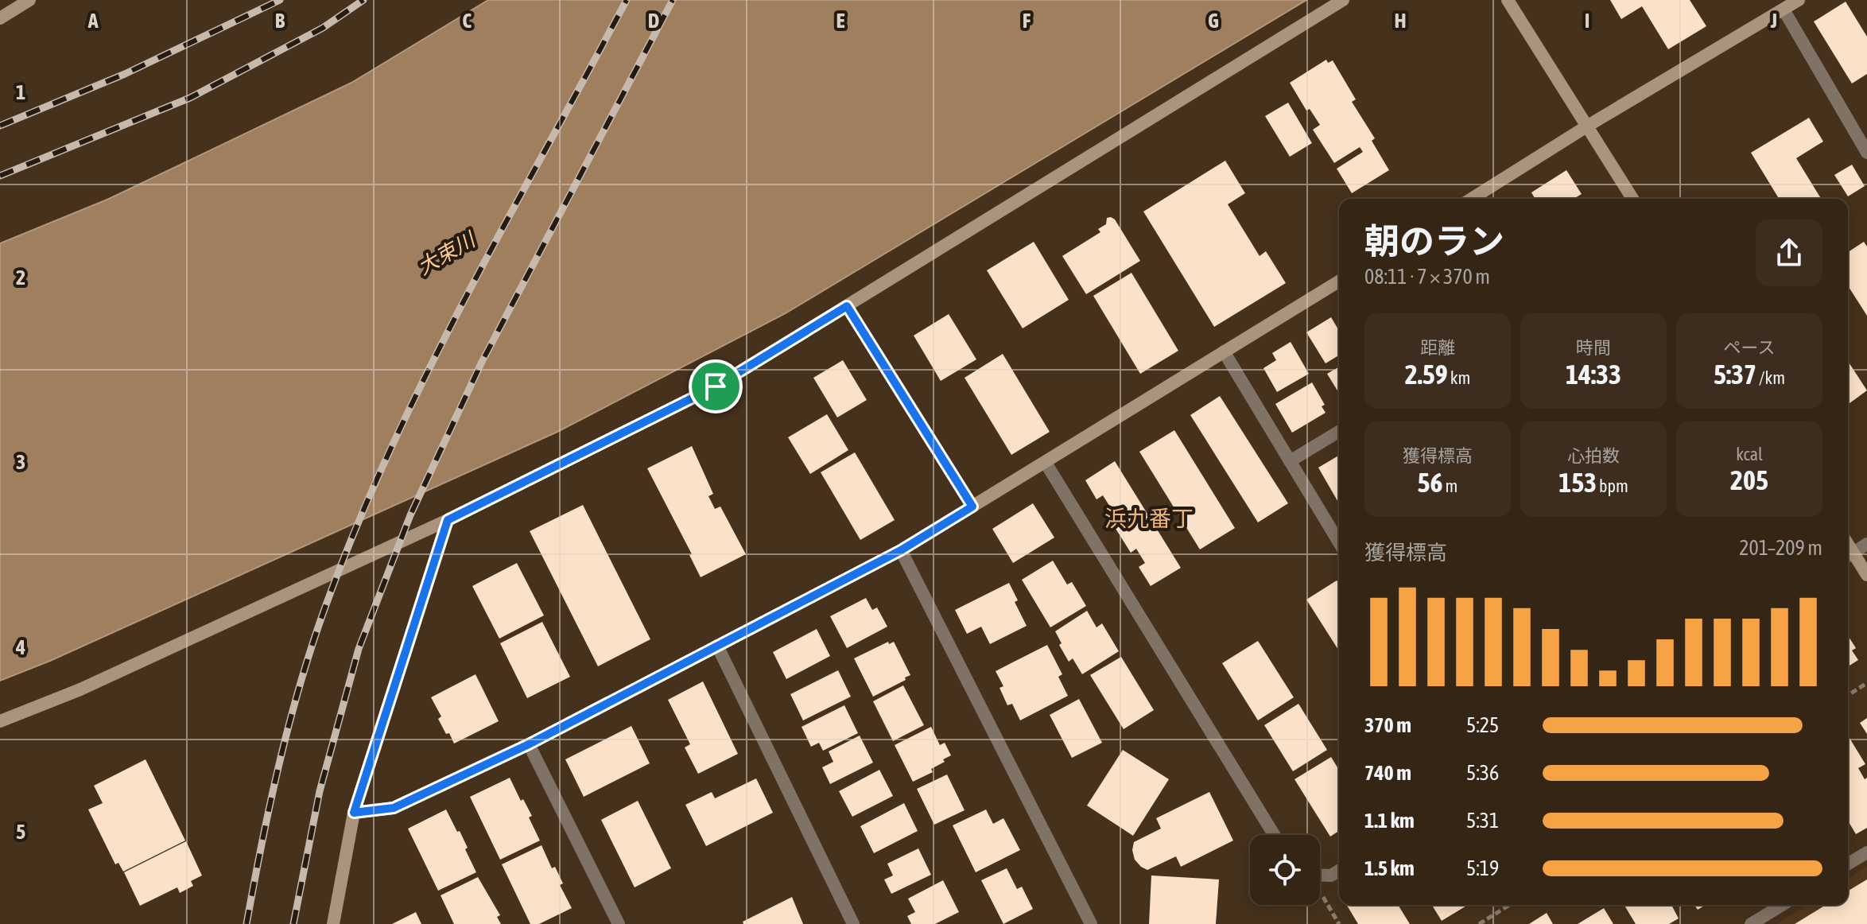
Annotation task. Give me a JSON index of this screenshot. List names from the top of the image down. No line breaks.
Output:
{"districts":["浜九番丁"],"water":["大束川"],"page":{"heading":["朝のラン","08:11 · 7 × 370 m"],"stats":[["距離","2.59 km"],["時間","14:33"],["ペース","5:37 /km"],["獲得標高","56 m"],["心拍数","153 bpm"],["kcal","205"]],"chart":["獲得標高","201–209 m"],"list":[{"name":"370 m","note":"5:25"},{"name":"740 m","note":"5:36"},{"name":"1.1 km","note":"5:31"},{"name":"1.5 km","note":"5:19"}]},"grid":{"columns":["A","B","C","D","E","F","G","H","I","J"],"rows":["1","2","3","4","5"]}}
